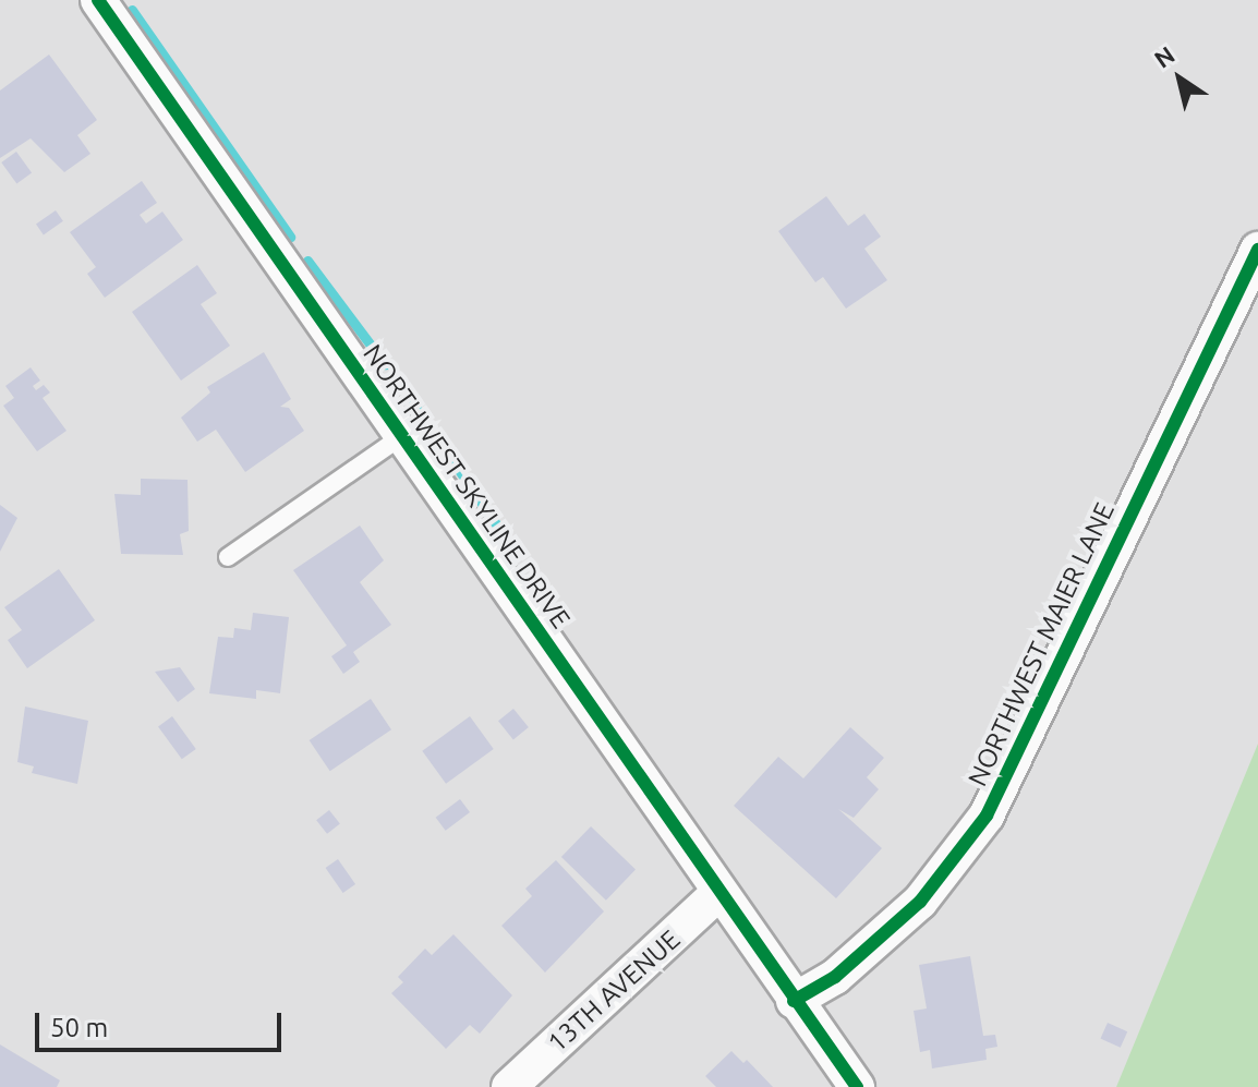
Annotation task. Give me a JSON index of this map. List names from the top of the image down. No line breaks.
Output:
{"streets":{"street":["NORTHWEST SKYLINE DRIVE","NORTHWEST MAIER LANE","13TH AVENUE"]},"crossings":[["NORTHWEST SKYLINE DRIVE","NORTHWEST MAIER LANE"],["NORTHWEST SKYLINE DRIVE","13TH AVENUE"]],"scale_bar":"50 m","north":"top left"}
